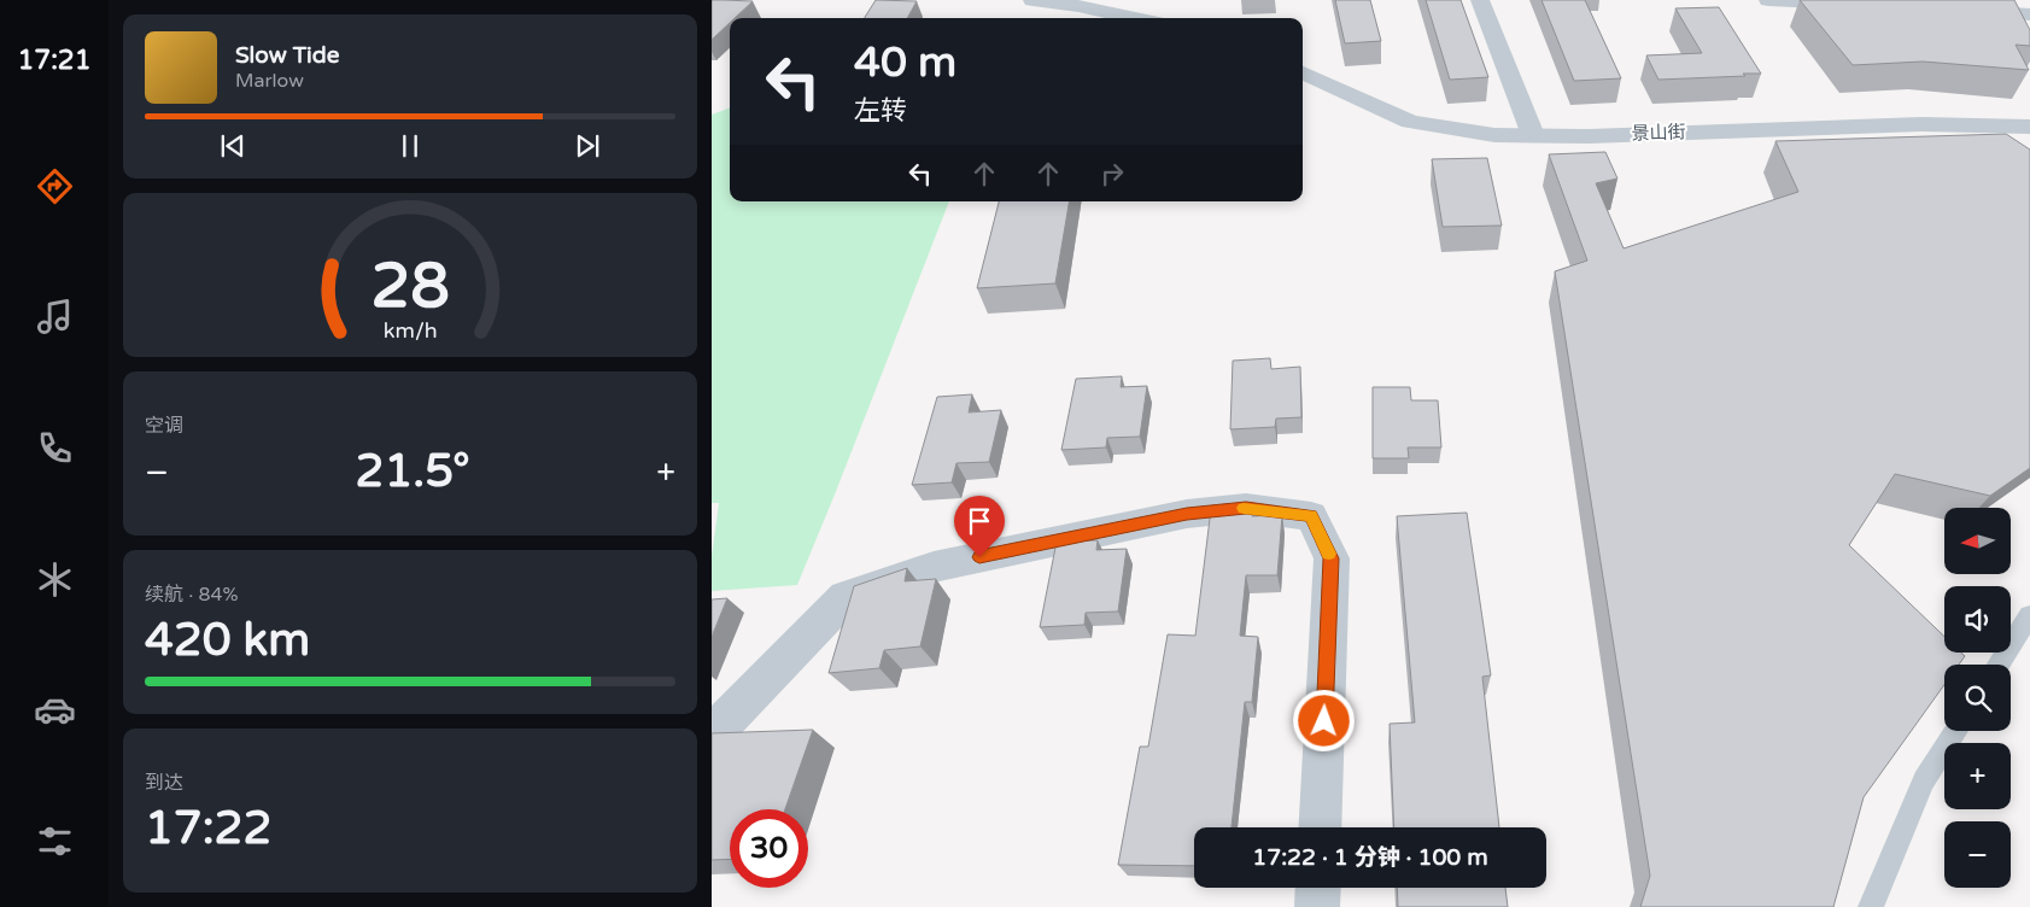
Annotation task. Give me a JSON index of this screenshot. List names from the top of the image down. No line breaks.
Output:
{"streets":{"street":["景山街"]},"north":"left","page":{"tabs":"17:21","turn":["40 m","左转"],"song":["Slow Tide","Marlow"],"tile":["空调",["续航 · 84%","420 km"],["到达","17:22"]],"heat":["−","21.5°","+"],"map_buttons":["+","−"],"limit":"30","trip":"17:22 · 1 分钟 · 100 m","gauge":["28","km/h"]}}
